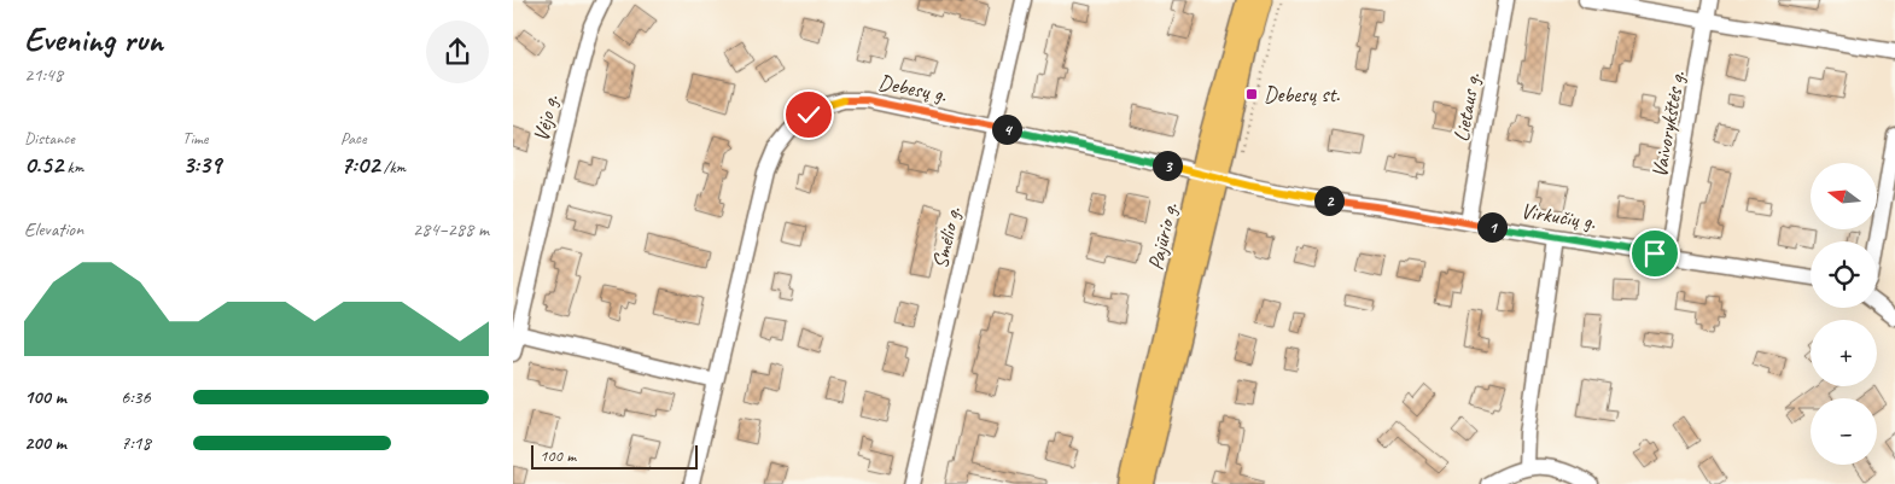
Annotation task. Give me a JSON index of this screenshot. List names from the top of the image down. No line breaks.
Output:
{"streets":{"main road":["Pajūrio g."],"street":["Debesų g.","Lietaus g.","Vėjo g.","Vaivorykštės g.","Virkučių g.","Smėlio g."]},"crossings":[["Debesų g.","Virkučių g."],["Debesų g.","Pajūrio g."],["Debesų g.","Smėlio g."],["Lietaus g.","Virkučių g."],["Vaivorykštės g.","Virkučių g."],["Virkučių g.","Pajūrio g."]],"places":{"transit":["Debesų st."]},"scale_bar":"100 m","north":"left","page":{"heading":["Evening run","21:48"],"stats":[["Distance","0.52 km"],["Time","3:39"],["Pace","7:02 /km"]],"pins":["4","3","2","1"],"map_buttons":["+","−"],"chart":["Elevation","284–288 m"],"list":[{"name":"100 m","note":"6:36"},{"name":"200 m","note":"7:18"}],"scale":"100 m"}}
